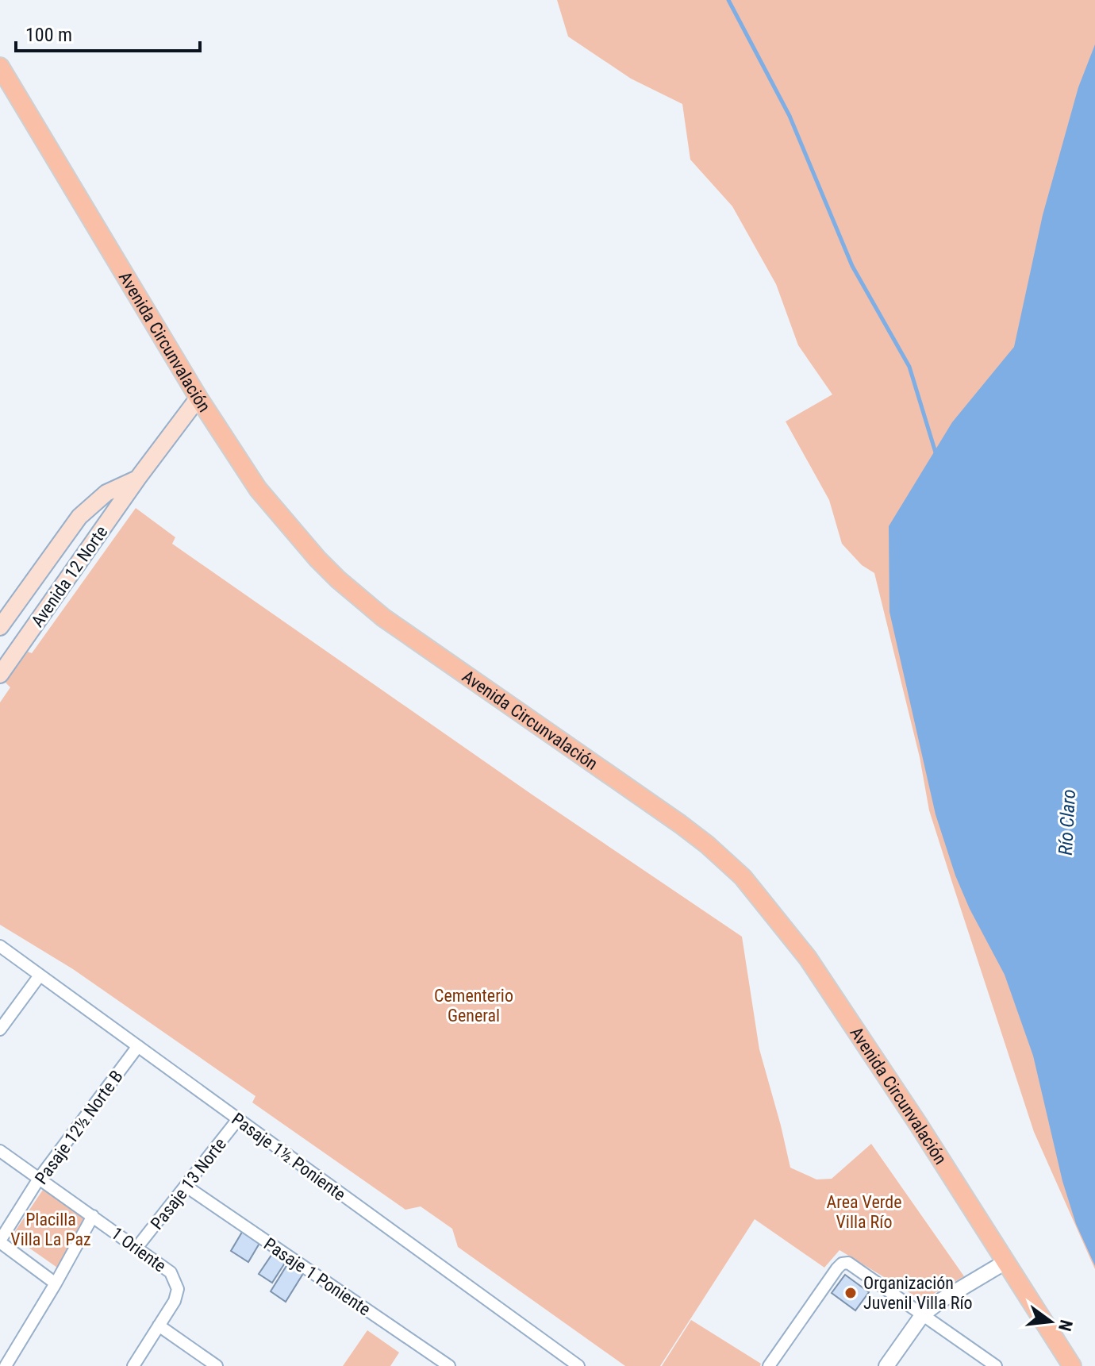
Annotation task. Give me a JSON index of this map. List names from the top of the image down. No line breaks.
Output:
{"streets":{"main road":["Avenida Circunvalación","Avenida 12 Norte"],"street":["Pasaje 12½ Norte B","Pasaje 1½ Poniente","Pasaje 13 Norte","1 Oriente","Pasaje 1 Poniente"]},"crossings":[["Avenida Circunvalación","Avenida 12 Norte"],["Pasaje 12½ Norte B","Pasaje 1½ Poniente"],["Pasaje 12½ Norte B","1 Oriente"],["Pasaje 1½ Poniente","Pasaje 13 Norte"],["Pasaje 13 Norte","1 Oriente"],["Pasaje 13 Norte","Pasaje 1 Poniente"]],"water":["Río Claro"],"parks":["Cementerio General","Area Verde Villa Río","Placilla Villa La Paz"],"places":["Organización Juvenil Villa Río"],"scale_bar":"100 m","north":"right"}
